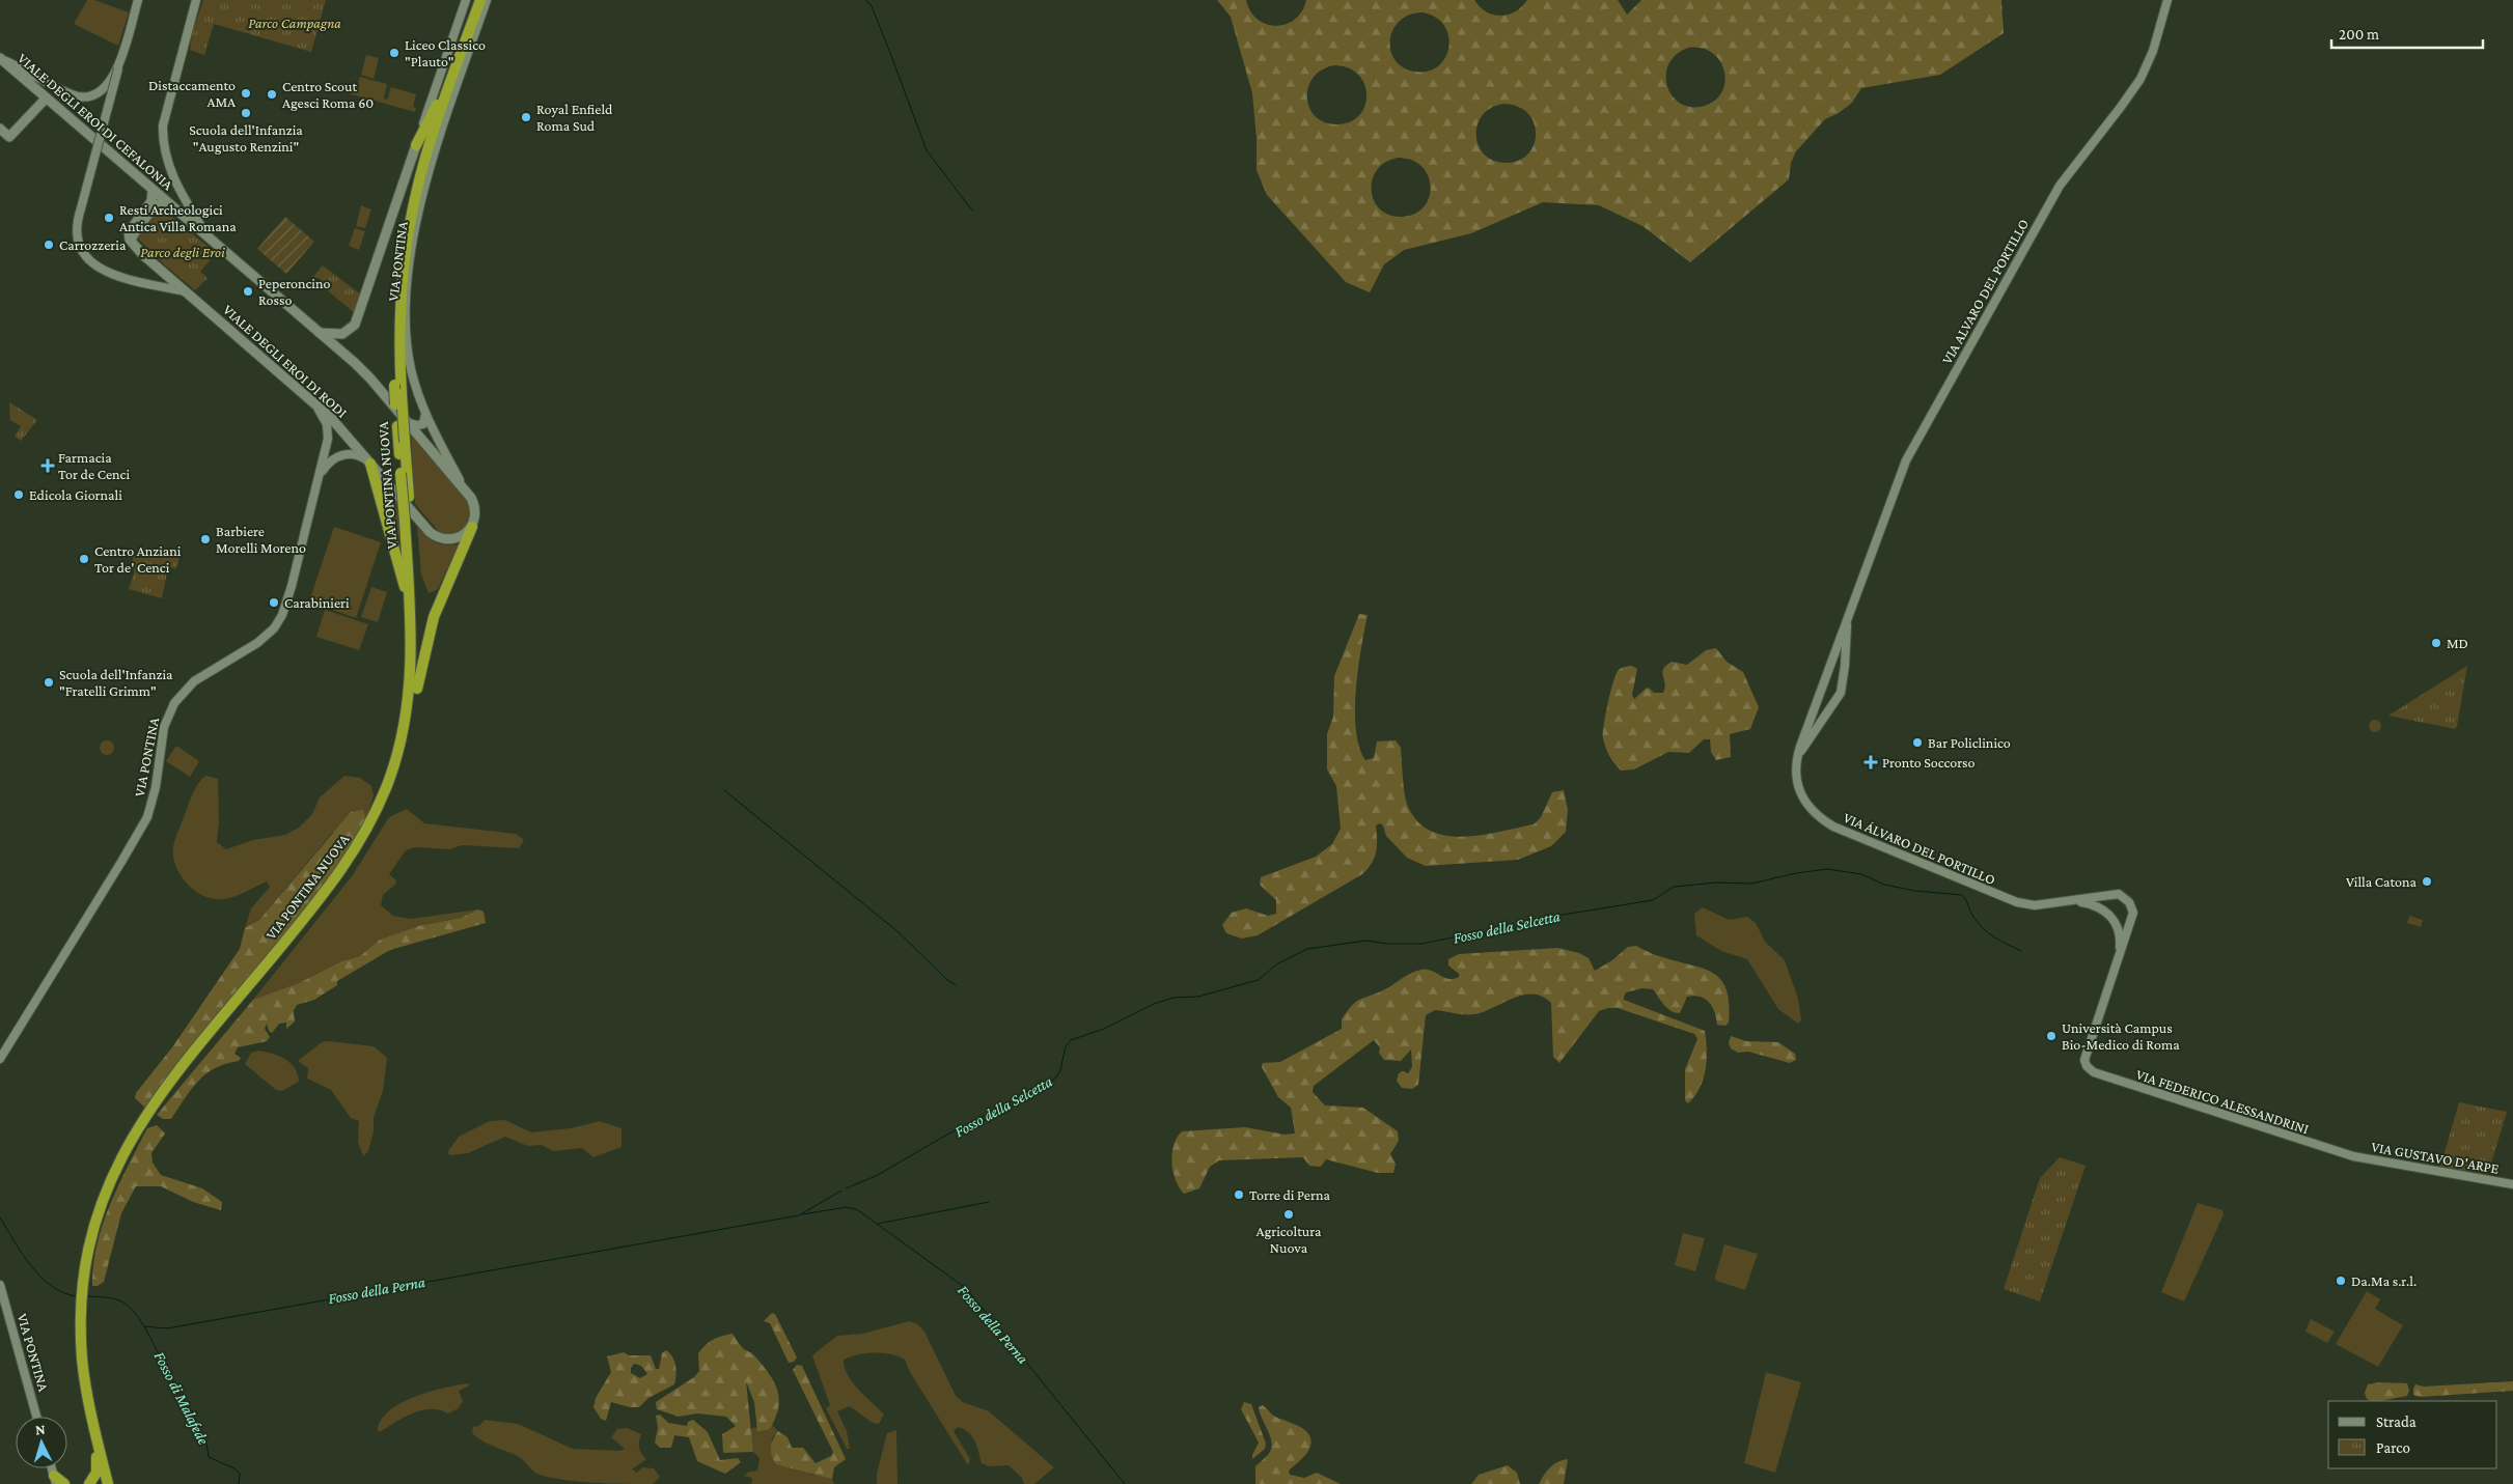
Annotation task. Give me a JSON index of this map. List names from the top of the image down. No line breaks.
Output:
{"streets":{"highway":["VIA PONTINA NUOVA"],"main road":["VIALE DEGLI EROI DI CEFALONIA","VIA PONTINA","VIALE DEGLI EROI DI RODI"],"street":["VIA ALVARO DEL PORTILLO","VIA ÁLVARO DEL PORTILLO","VIA FEDERICO ALESSANDRINI","VIA GUSTAVO D'ARPE"]},"crossings":[["VIALE DEGLI EROI DI CEFALONIA","VIA PONTINA"],["VIA PONTINA","VIALE DEGLI EROI DI RODI"],["VIA ALVARO DEL PORTILLO","VIA ÁLVARO DEL PORTILLO"],["VIA FEDERICO ALESSANDRINI","VIA GUSTAVO D'ARPE"]],"water":["Fosso della Selcetta","Fosso della Perna","Fosso di Malafede"],"parks":["Parco Campagna","Parco degli Eroi"],"places":{"other":["Liceo Classico \"Plauto\"","Distaccamento AMA","Centro Scout Agesci Roma 60","Scuola dell'Infanzia \"Augusto Renzini\"","Royal Enfield Roma Sud","Resti Archeologici Antica Villa Romana","Carrozzeria","Peperoncino Rosso","Edicola Giornali","Barbiere Morelli Moreno","Centro Anziani Tor de' Cenci","Carabinieri","MD","Scuola dell'Infanzia \"Fratelli Grimm\"","Bar Policlinico","Villa Catona","Università Campus Bio-Medico di Roma","Torre di Perna","Agricoltura Nuova","Da.Ma s.r.l."],"health":["Farmacia Tor de Cenci","Pronto Soccorso"]},"legend":["Strada","Parco"],"scale_bar":"200 m","north":"top"}
